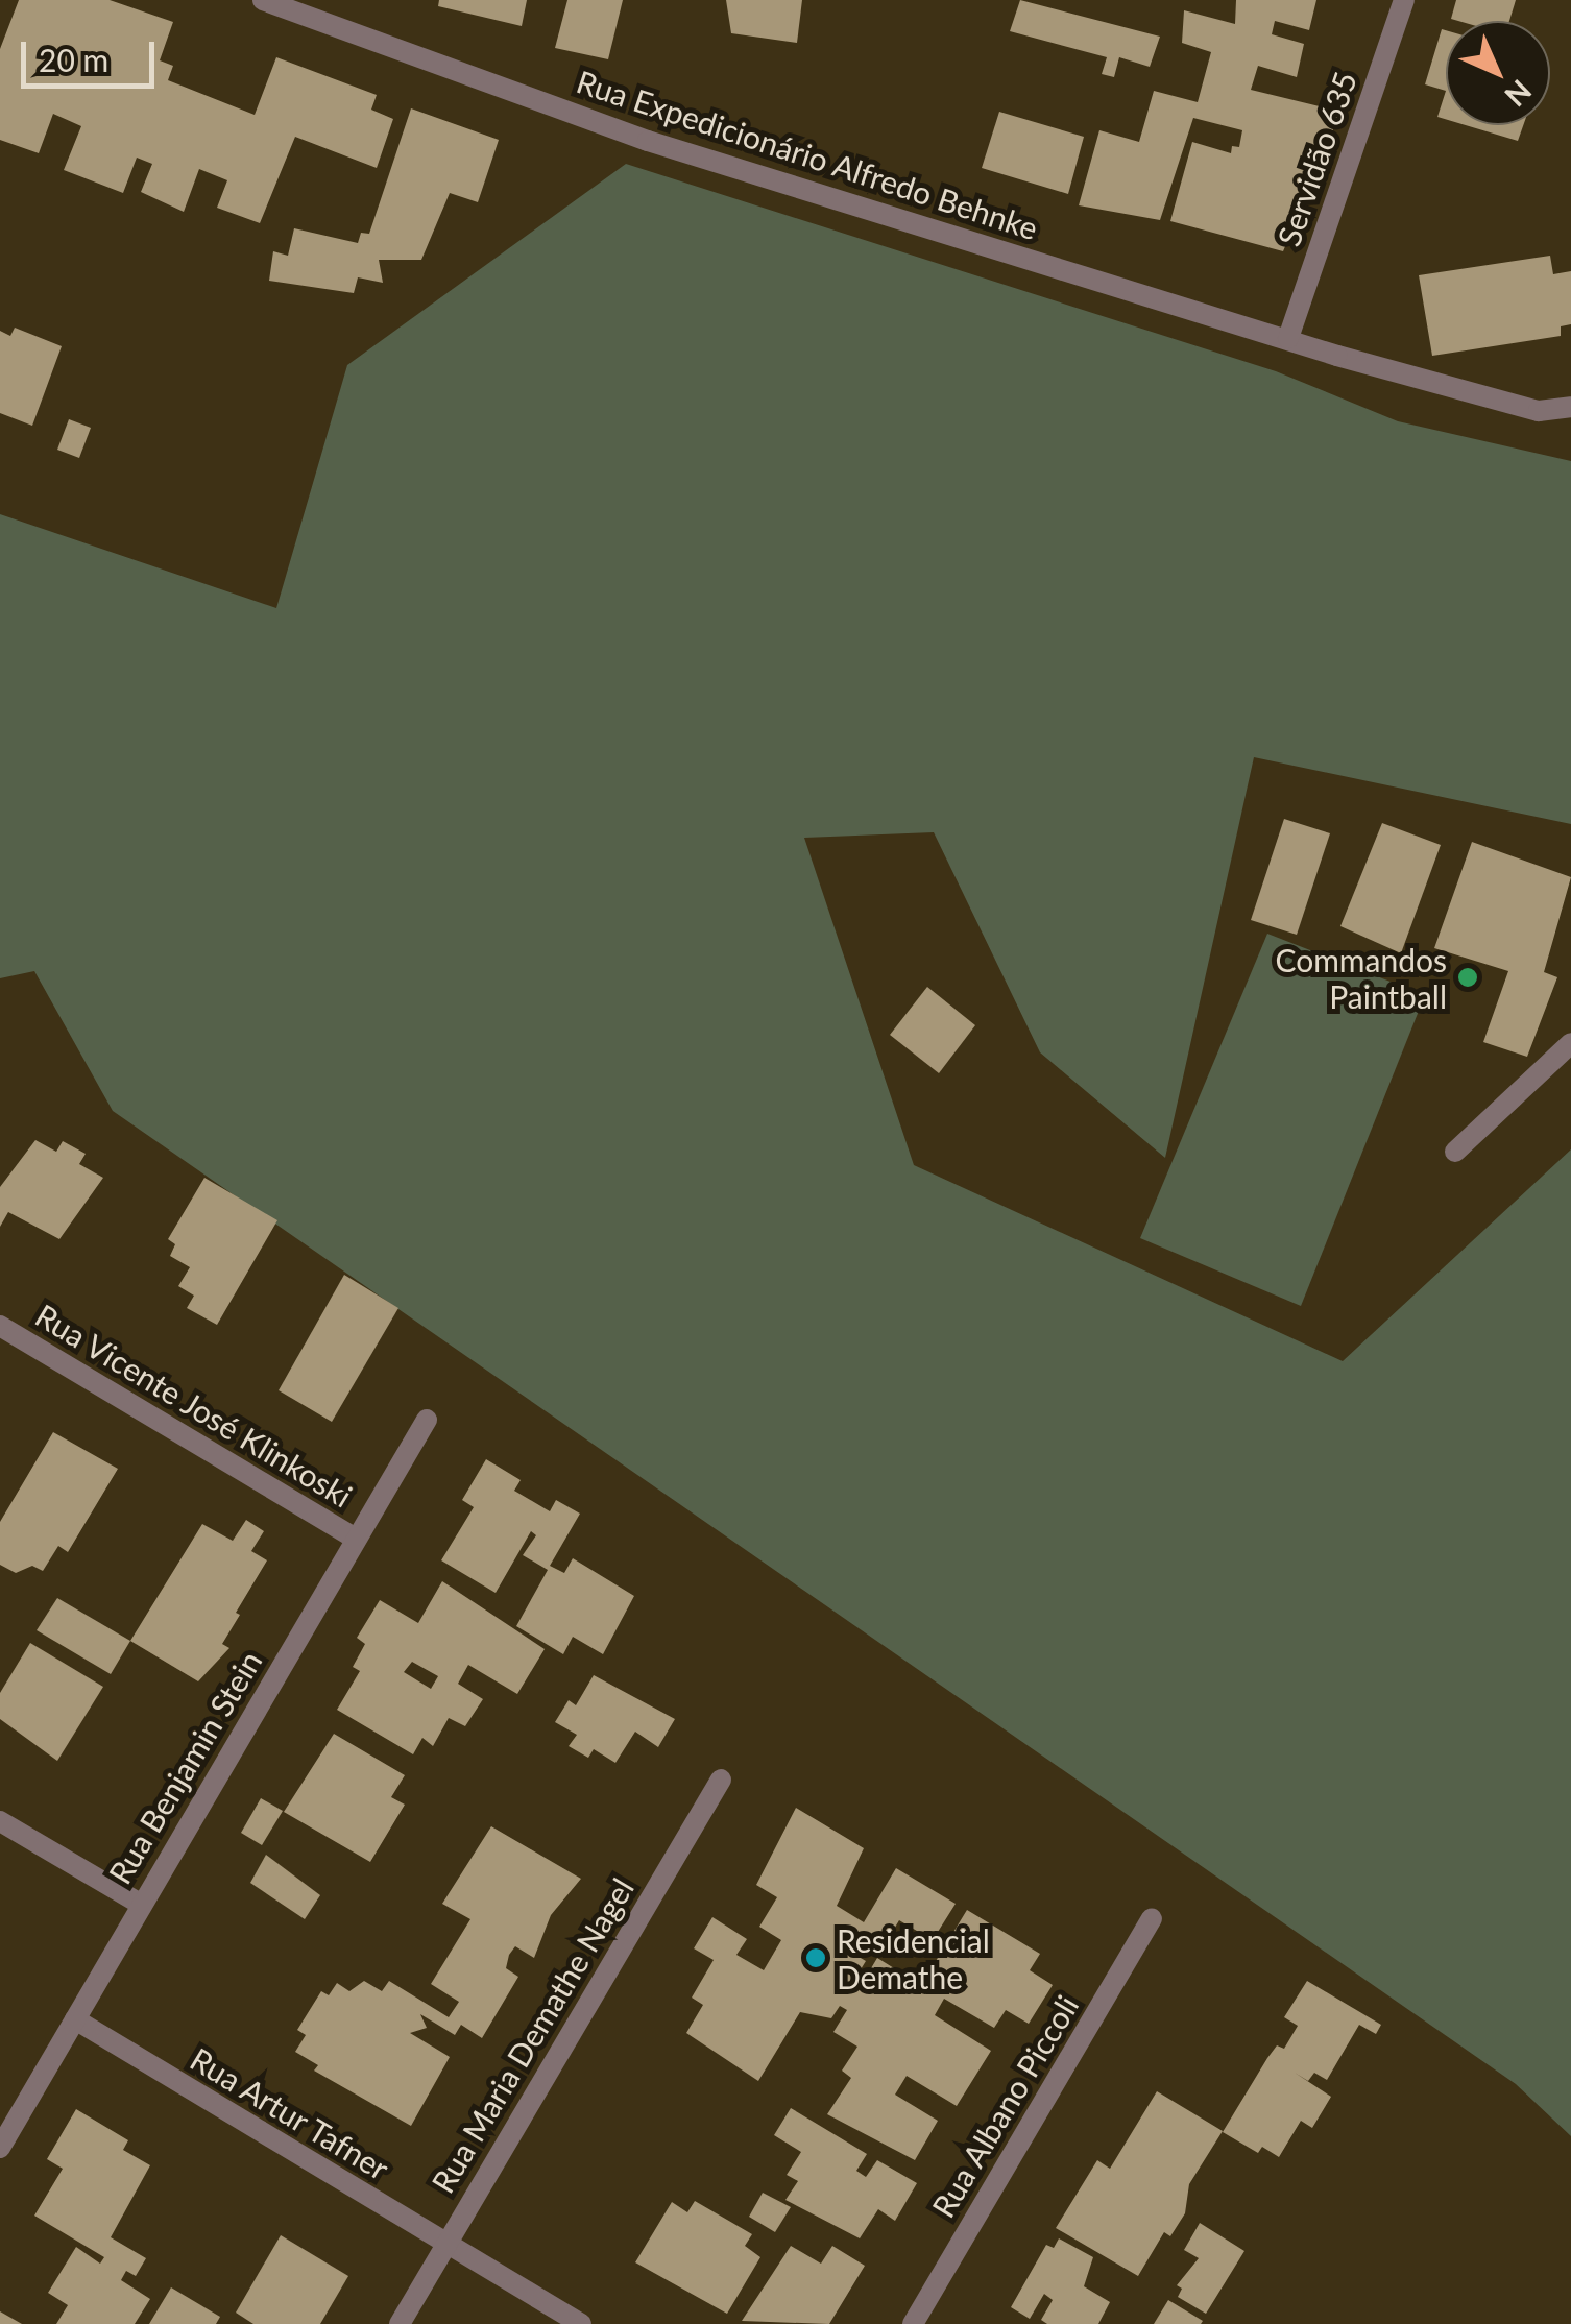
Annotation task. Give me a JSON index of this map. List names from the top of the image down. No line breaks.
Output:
{"streets":{"street":["Rua Expedicionário Alfredo Behnke","Servidão 635","Rua Vicente José Klinkoski","Rua Benjamin Stein","Rua Maria Demathe Nagel","Rua Albano Piccoli","Rua Artur Tafner"]},"crossings":[["Rua Expedicionário Alfredo Behnke","Servidão 635"],["Rua Vicente José Klinkoski","Rua Benjamin Stein"],["Rua Benjamin Stein","Rua Artur Tafner"],["Rua Maria Demathe Nagel","Rua Artur Tafner"]],"places":["Commandos Paintball","Residencial Demathe"],"scale_bar":"20 m","north":"bottom right"}
